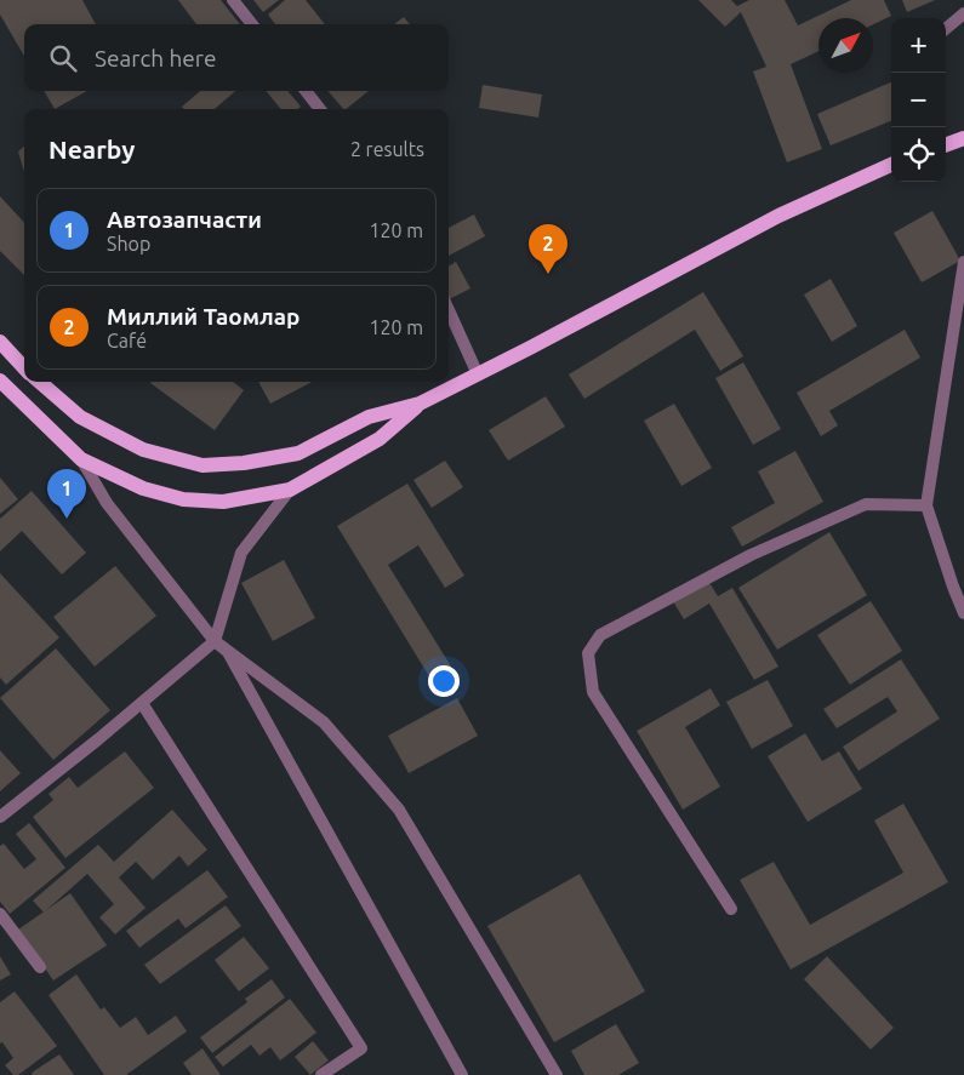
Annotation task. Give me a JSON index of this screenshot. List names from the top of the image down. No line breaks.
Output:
{"north":"top right","page":{"map_buttons":["+","−"],"search":"Search here","heading":["Nearby","2 results"],"list":[{"mark":"1","name":"Автозапчасти","note":"Shop","value":"120 m"},{"mark":"2","name":"Миллий Таомлар","note":"Café","value":"120 m"}],"pins":["2","1"]}}
